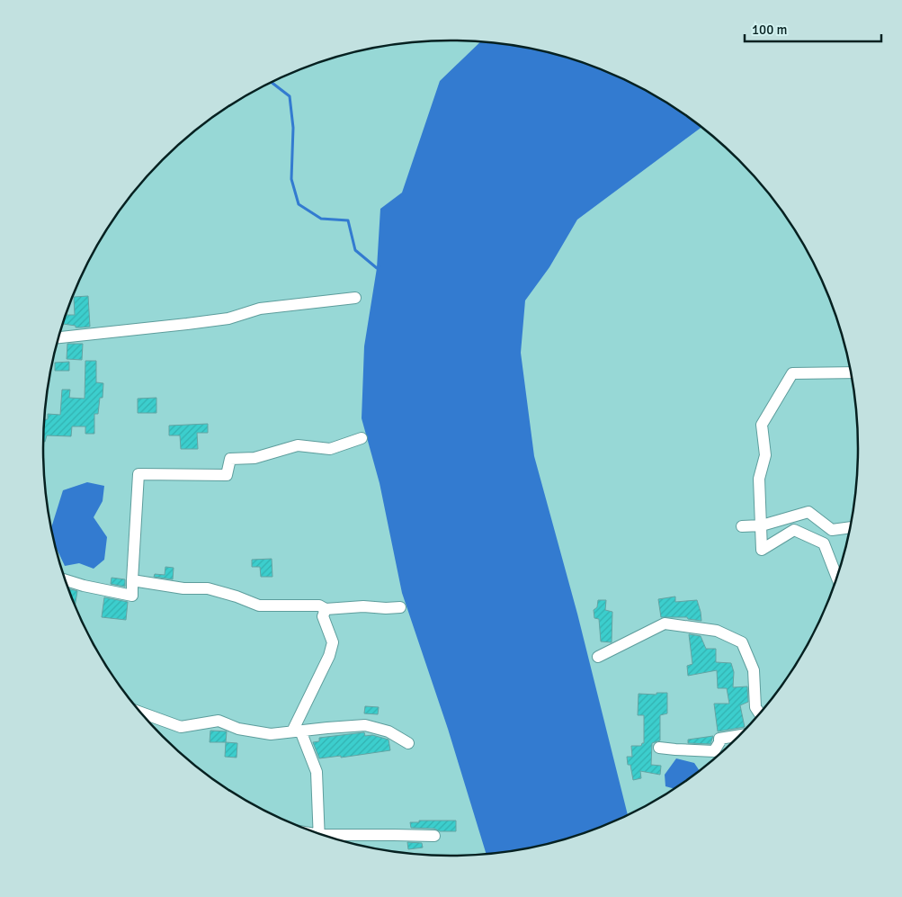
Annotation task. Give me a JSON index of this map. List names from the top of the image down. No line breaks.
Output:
{"scale_bar":"100 m"}
